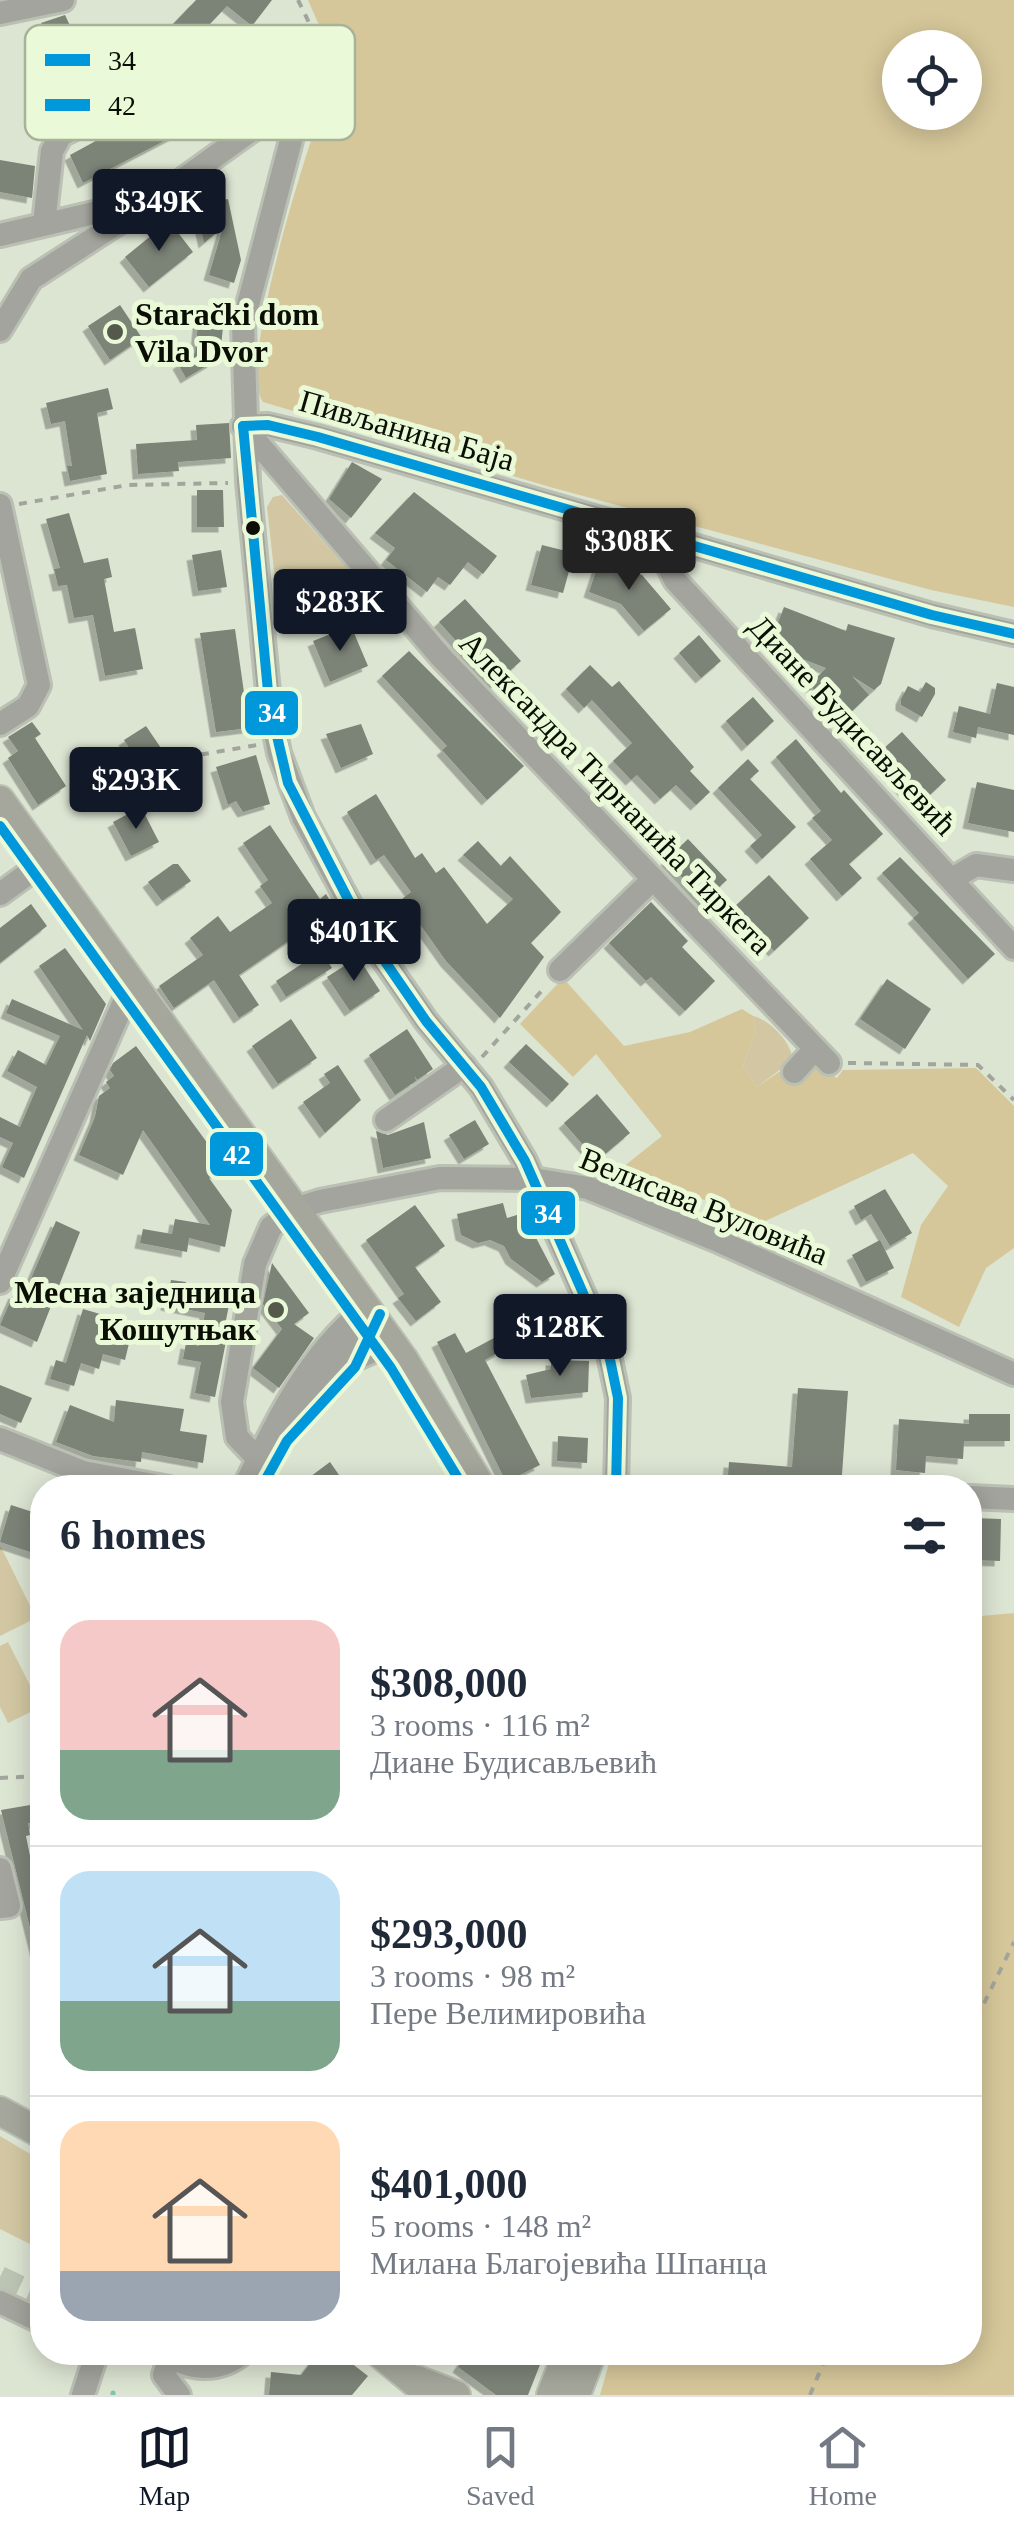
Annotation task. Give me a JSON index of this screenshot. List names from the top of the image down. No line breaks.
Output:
{"streets":{"street":["Пивљанина Баја","Диане Будисављевић","Александра Тирнанића Тиркета","Велисава Вуловића"]},"crossings":[["Пивљанина Баја","Диане Будисављевић"],["Пивљанина Баја","Александра Тирнанића Тиркета"]],"places":["Starački dom Vila Dvor","Месна заједница Кошутњак"],"lines":["transit line 34","transit line 42"],"legend":["34","42"],"page":{"price":["$349K","$308K","$283K","$293K","$401K","$128K"],"heading":"6 homes","list":[{"name":"$308,000","note":"3 rooms · 116 m² · Диане Будисављевић"},{"name":"$293,000","note":"3 rooms · 98 m² · Пере Велимировића"},{"name":"$401,000","note":"5 rooms · 148 m² · Милана Благојевића Шпанца"}],"tabs":["Map","Saved","Home"]}}
